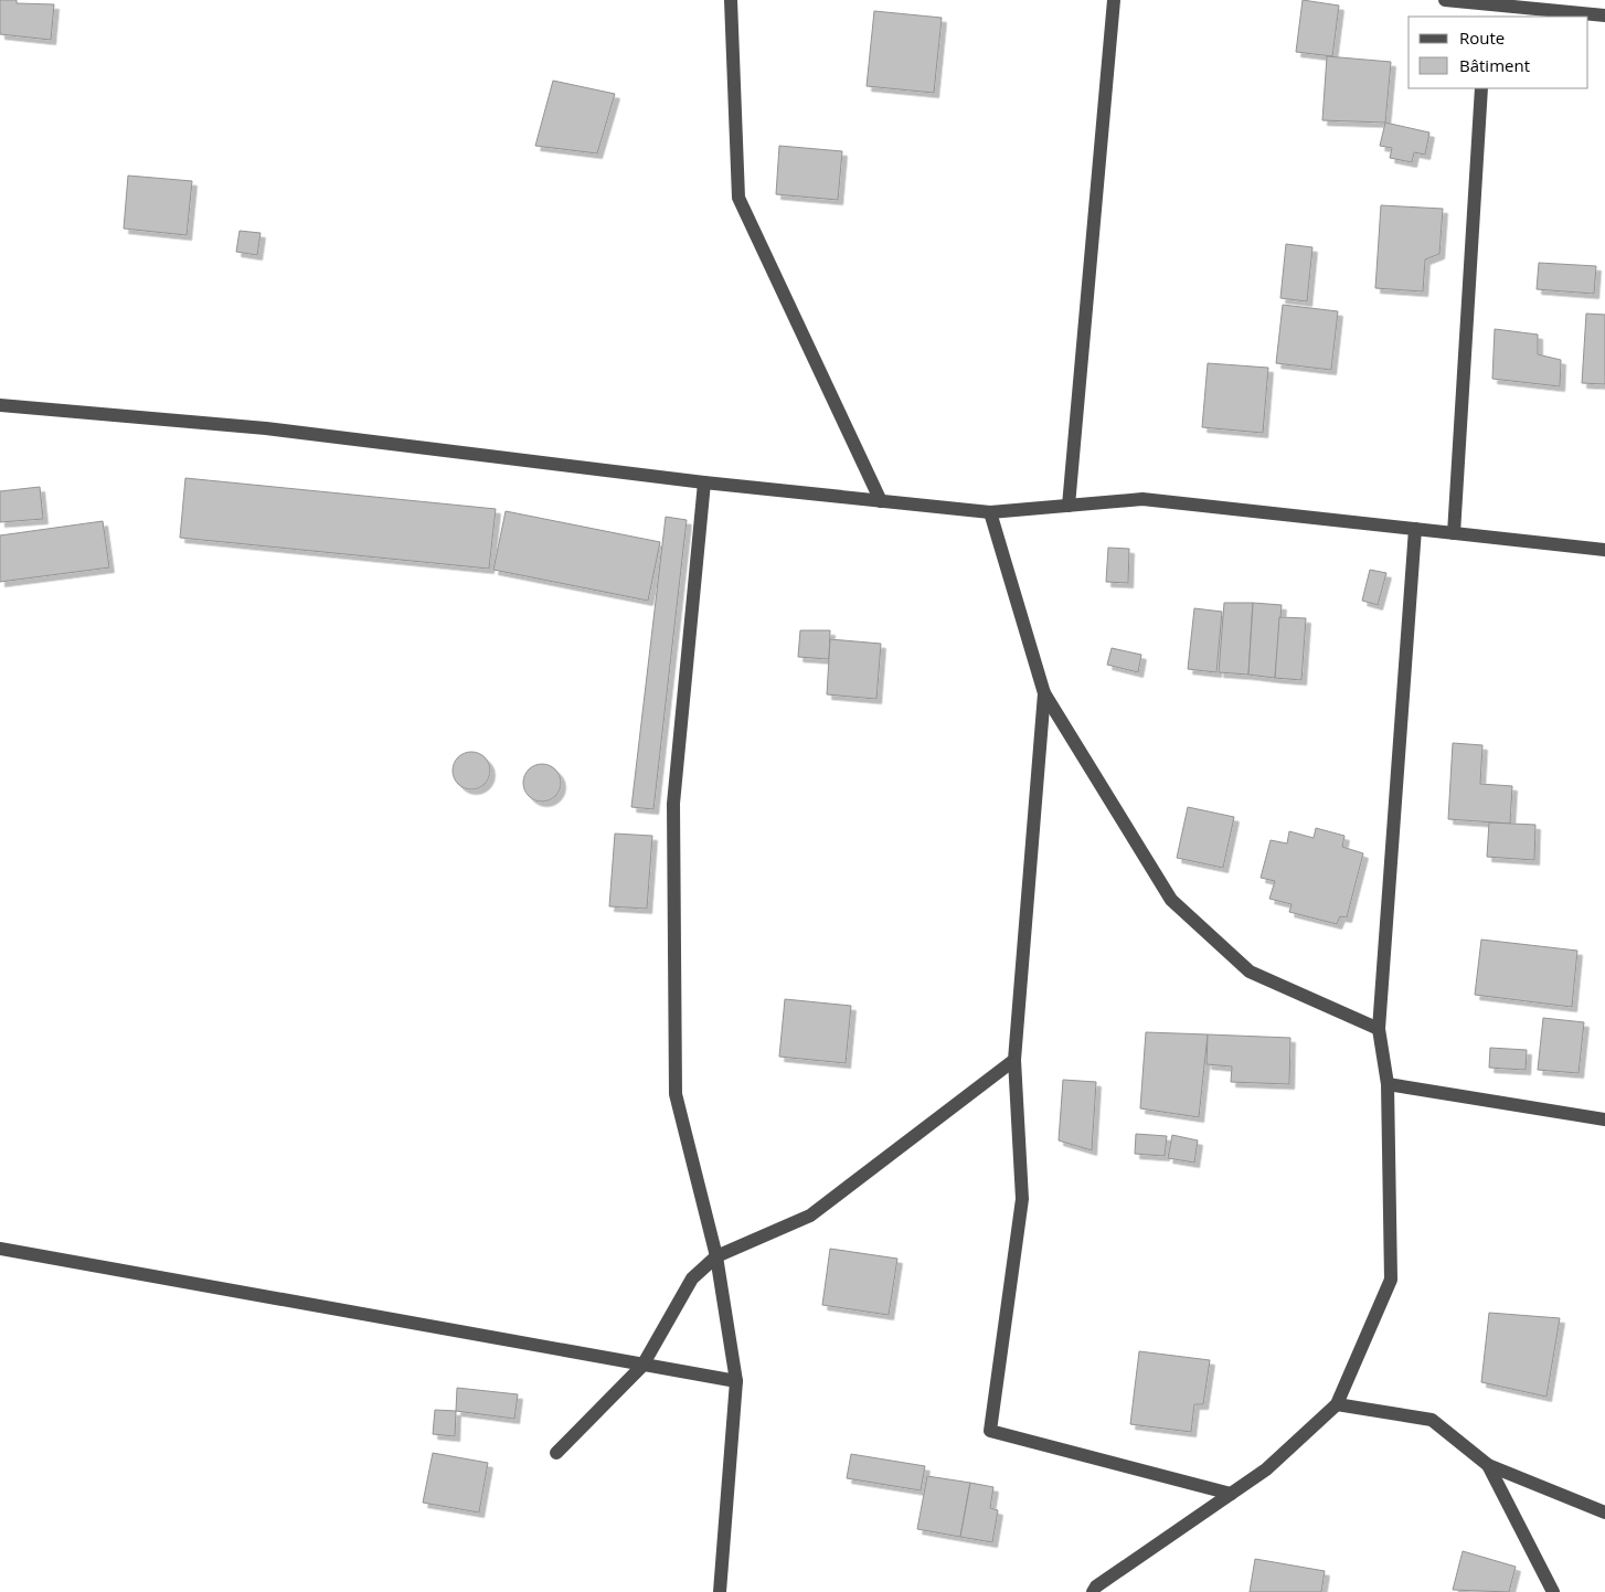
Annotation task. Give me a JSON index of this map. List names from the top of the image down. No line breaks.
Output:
{"legend":["Route","Bâtiment"]}
